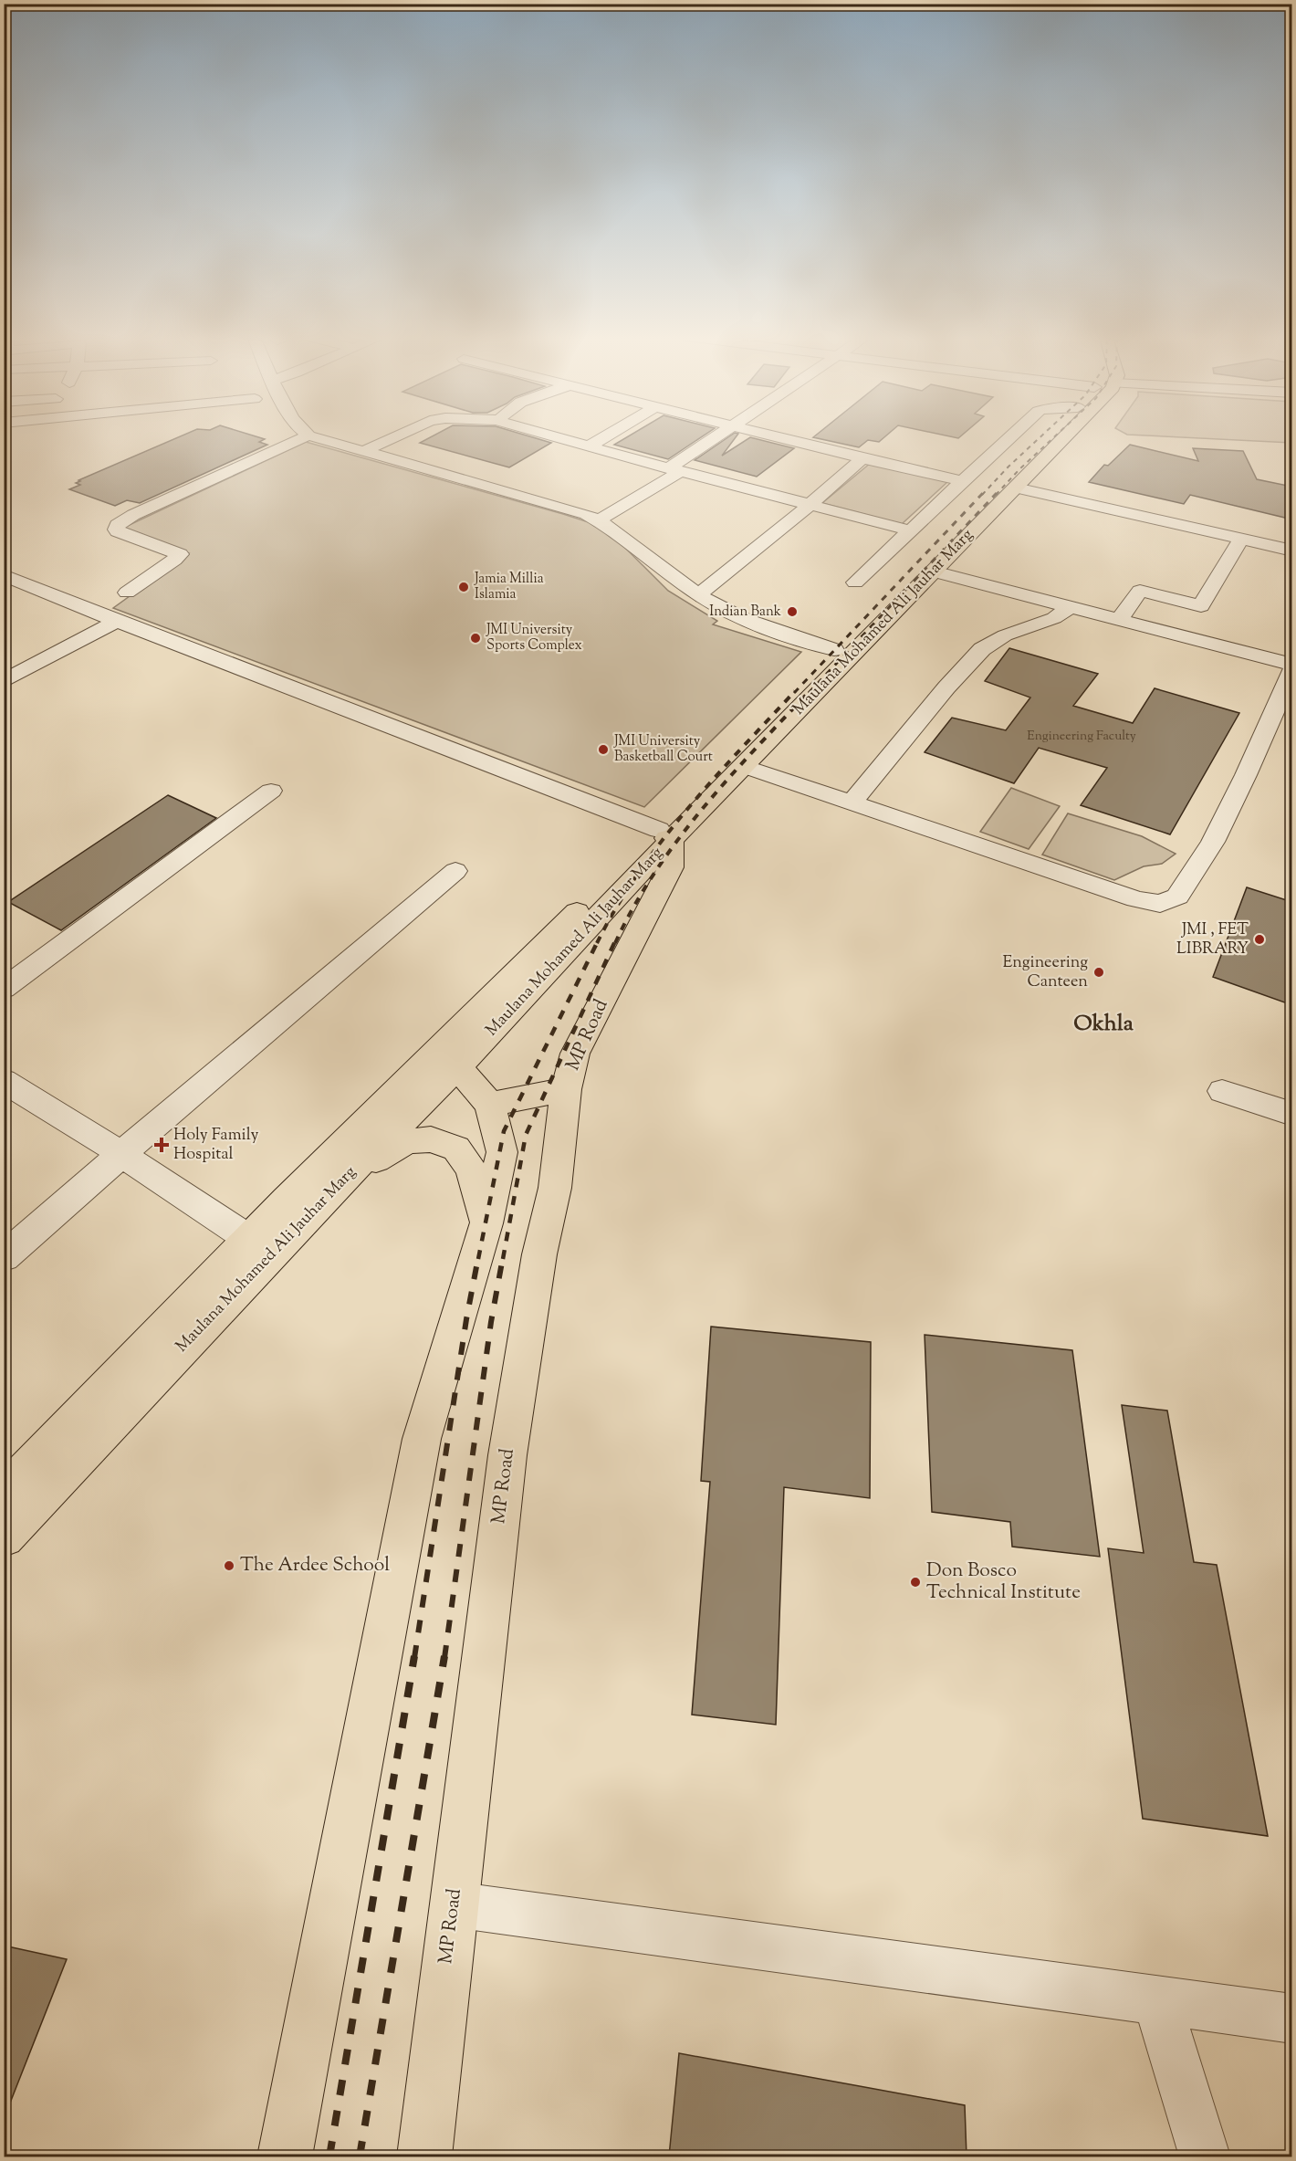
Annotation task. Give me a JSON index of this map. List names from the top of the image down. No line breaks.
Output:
{"streets":{"main road":["Maulana Mohamed Ali Jauhar Marg","MP Road"]},"crossings":[["Maulana Mohamed Ali Jauhar Marg","MP Road"]],"districts":["Okhla"],"places":{"other":["Jamia Millia Islamia","Indian Bank","JMI University Sports Complex","JMI University Basketball Court","JMI , FET LIBRARY","Engineering Canteen","The Ardee School","Don Bosco Technical Institute"],"health":["Holy Family Hospital"]},"house_numbers":["Engineering Faculty"]}
